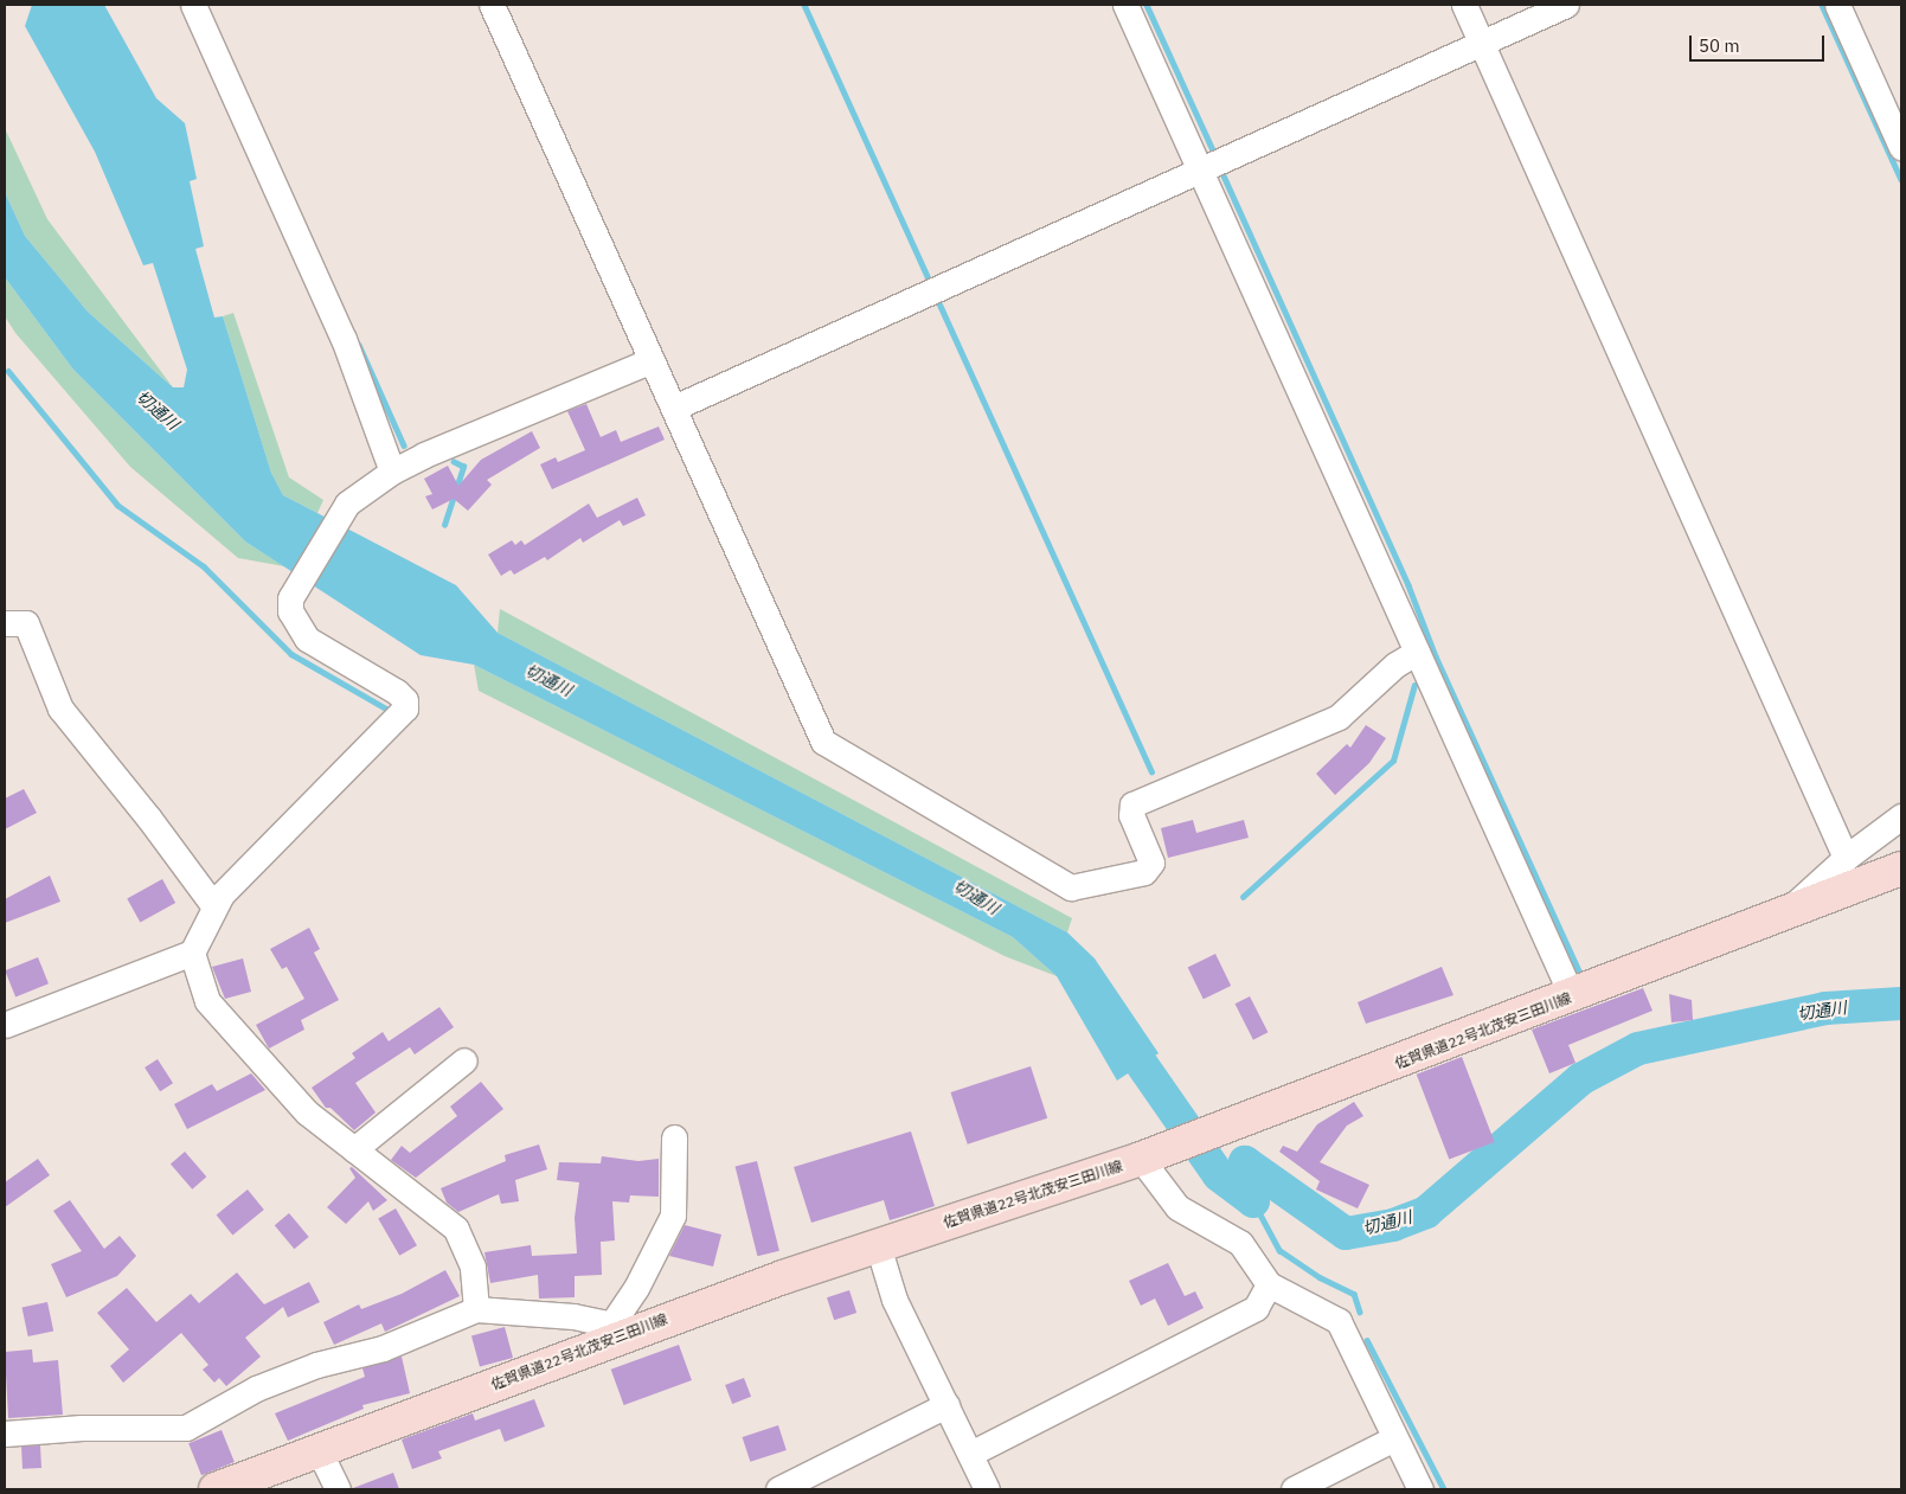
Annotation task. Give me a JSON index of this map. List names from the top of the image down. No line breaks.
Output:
{"streets":{"main road":["佐賀県道22号北茂安三田川線"]},"water":["切通川"],"scale_bar":"50 m"}
